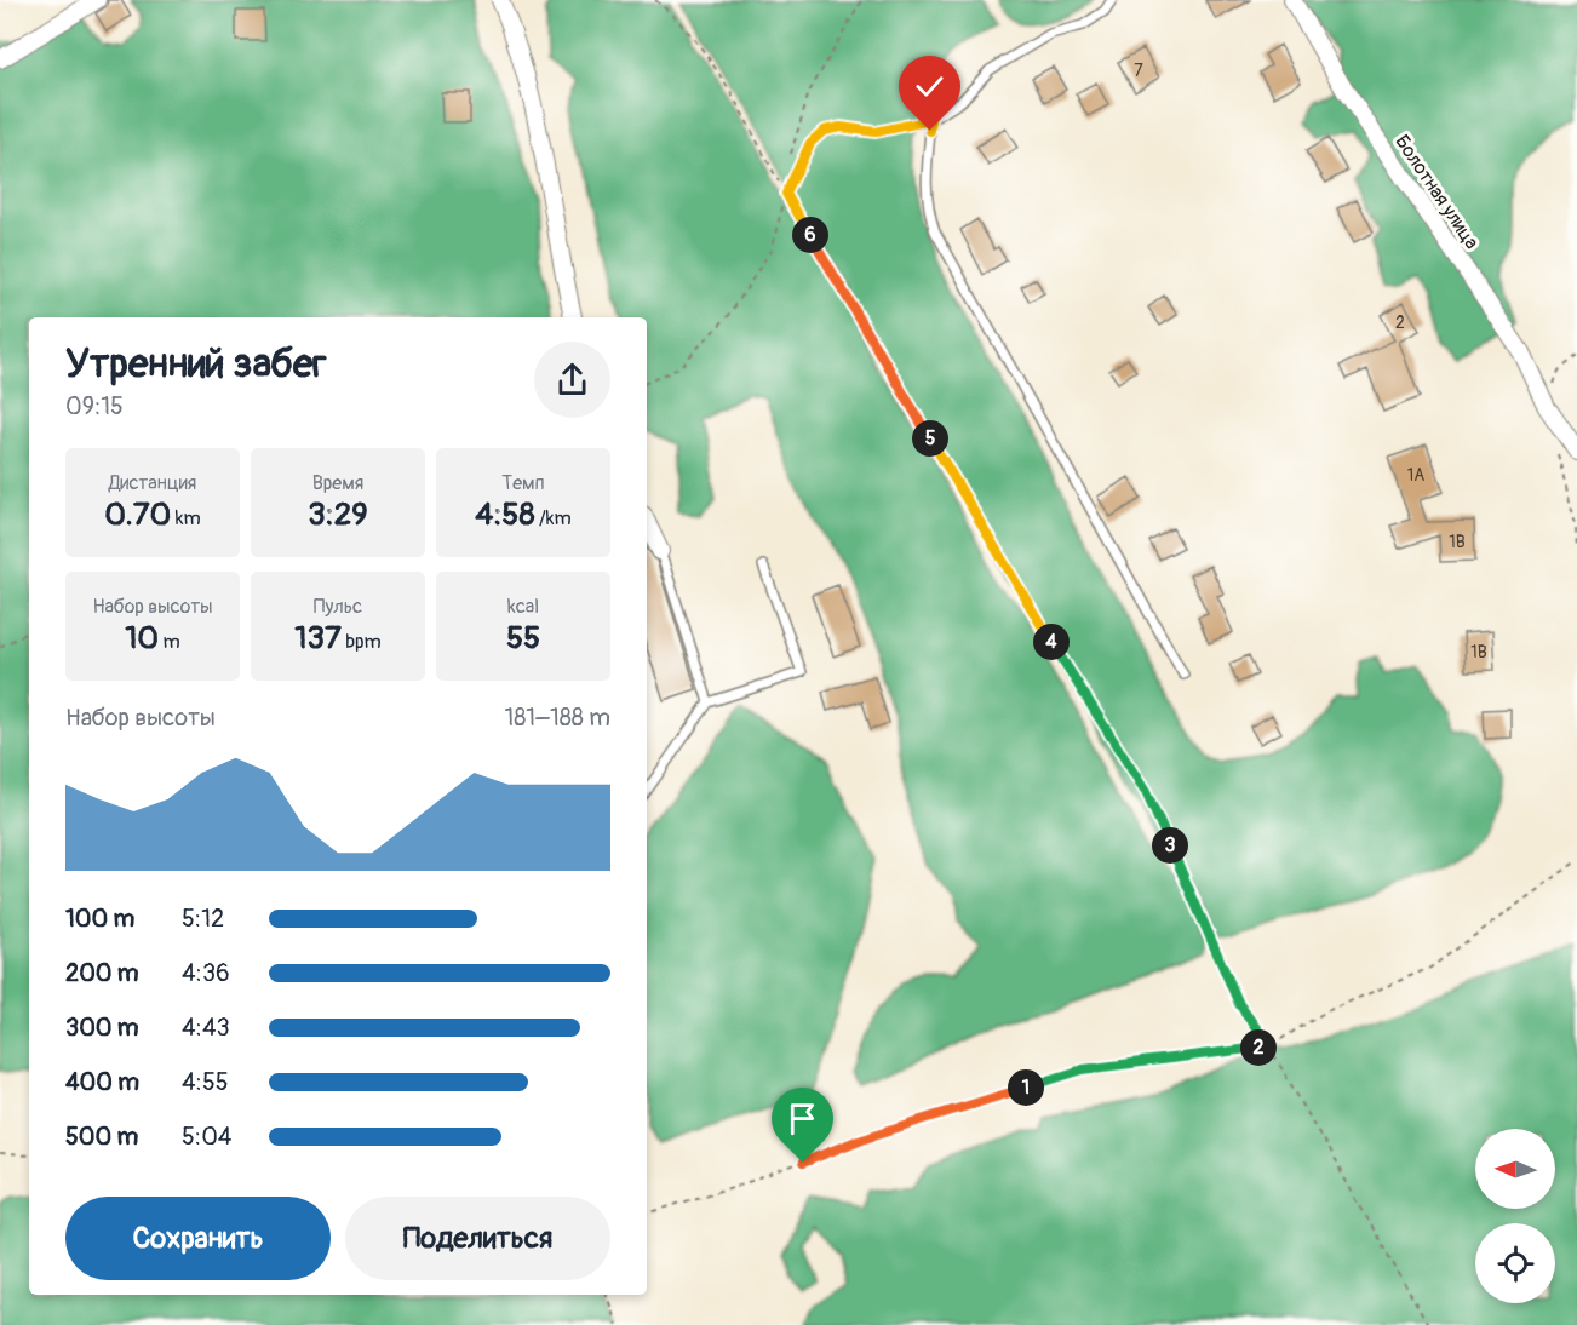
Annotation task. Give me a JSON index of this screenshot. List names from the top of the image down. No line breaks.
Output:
{"streets":{"street":["Болотная улица"]},"house_numbers":["7","2","1А","1В","1В"],"north":"left","page":{"pins":["6","5","4","3","2","1"],"heading":["Утренний забег","09:15"],"stats":[["Дистанция","0.70 km"],["Время","3:29"],["Темп","4:58 /km"],["Набор высоты","10 m"],["Пульс","137 bpm"],["kcal","55"]],"chart":["Набор высоты","181–188 m"],"list":[{"name":"100 m","note":"5:12"},{"name":"200 m","note":"4:36"},{"name":"300 m","note":"4:43"},{"name":"400 m","note":"4:55"},{"name":"500 m","note":"5:04"}],"buttons":["Сохранить","Поделиться"]}}
